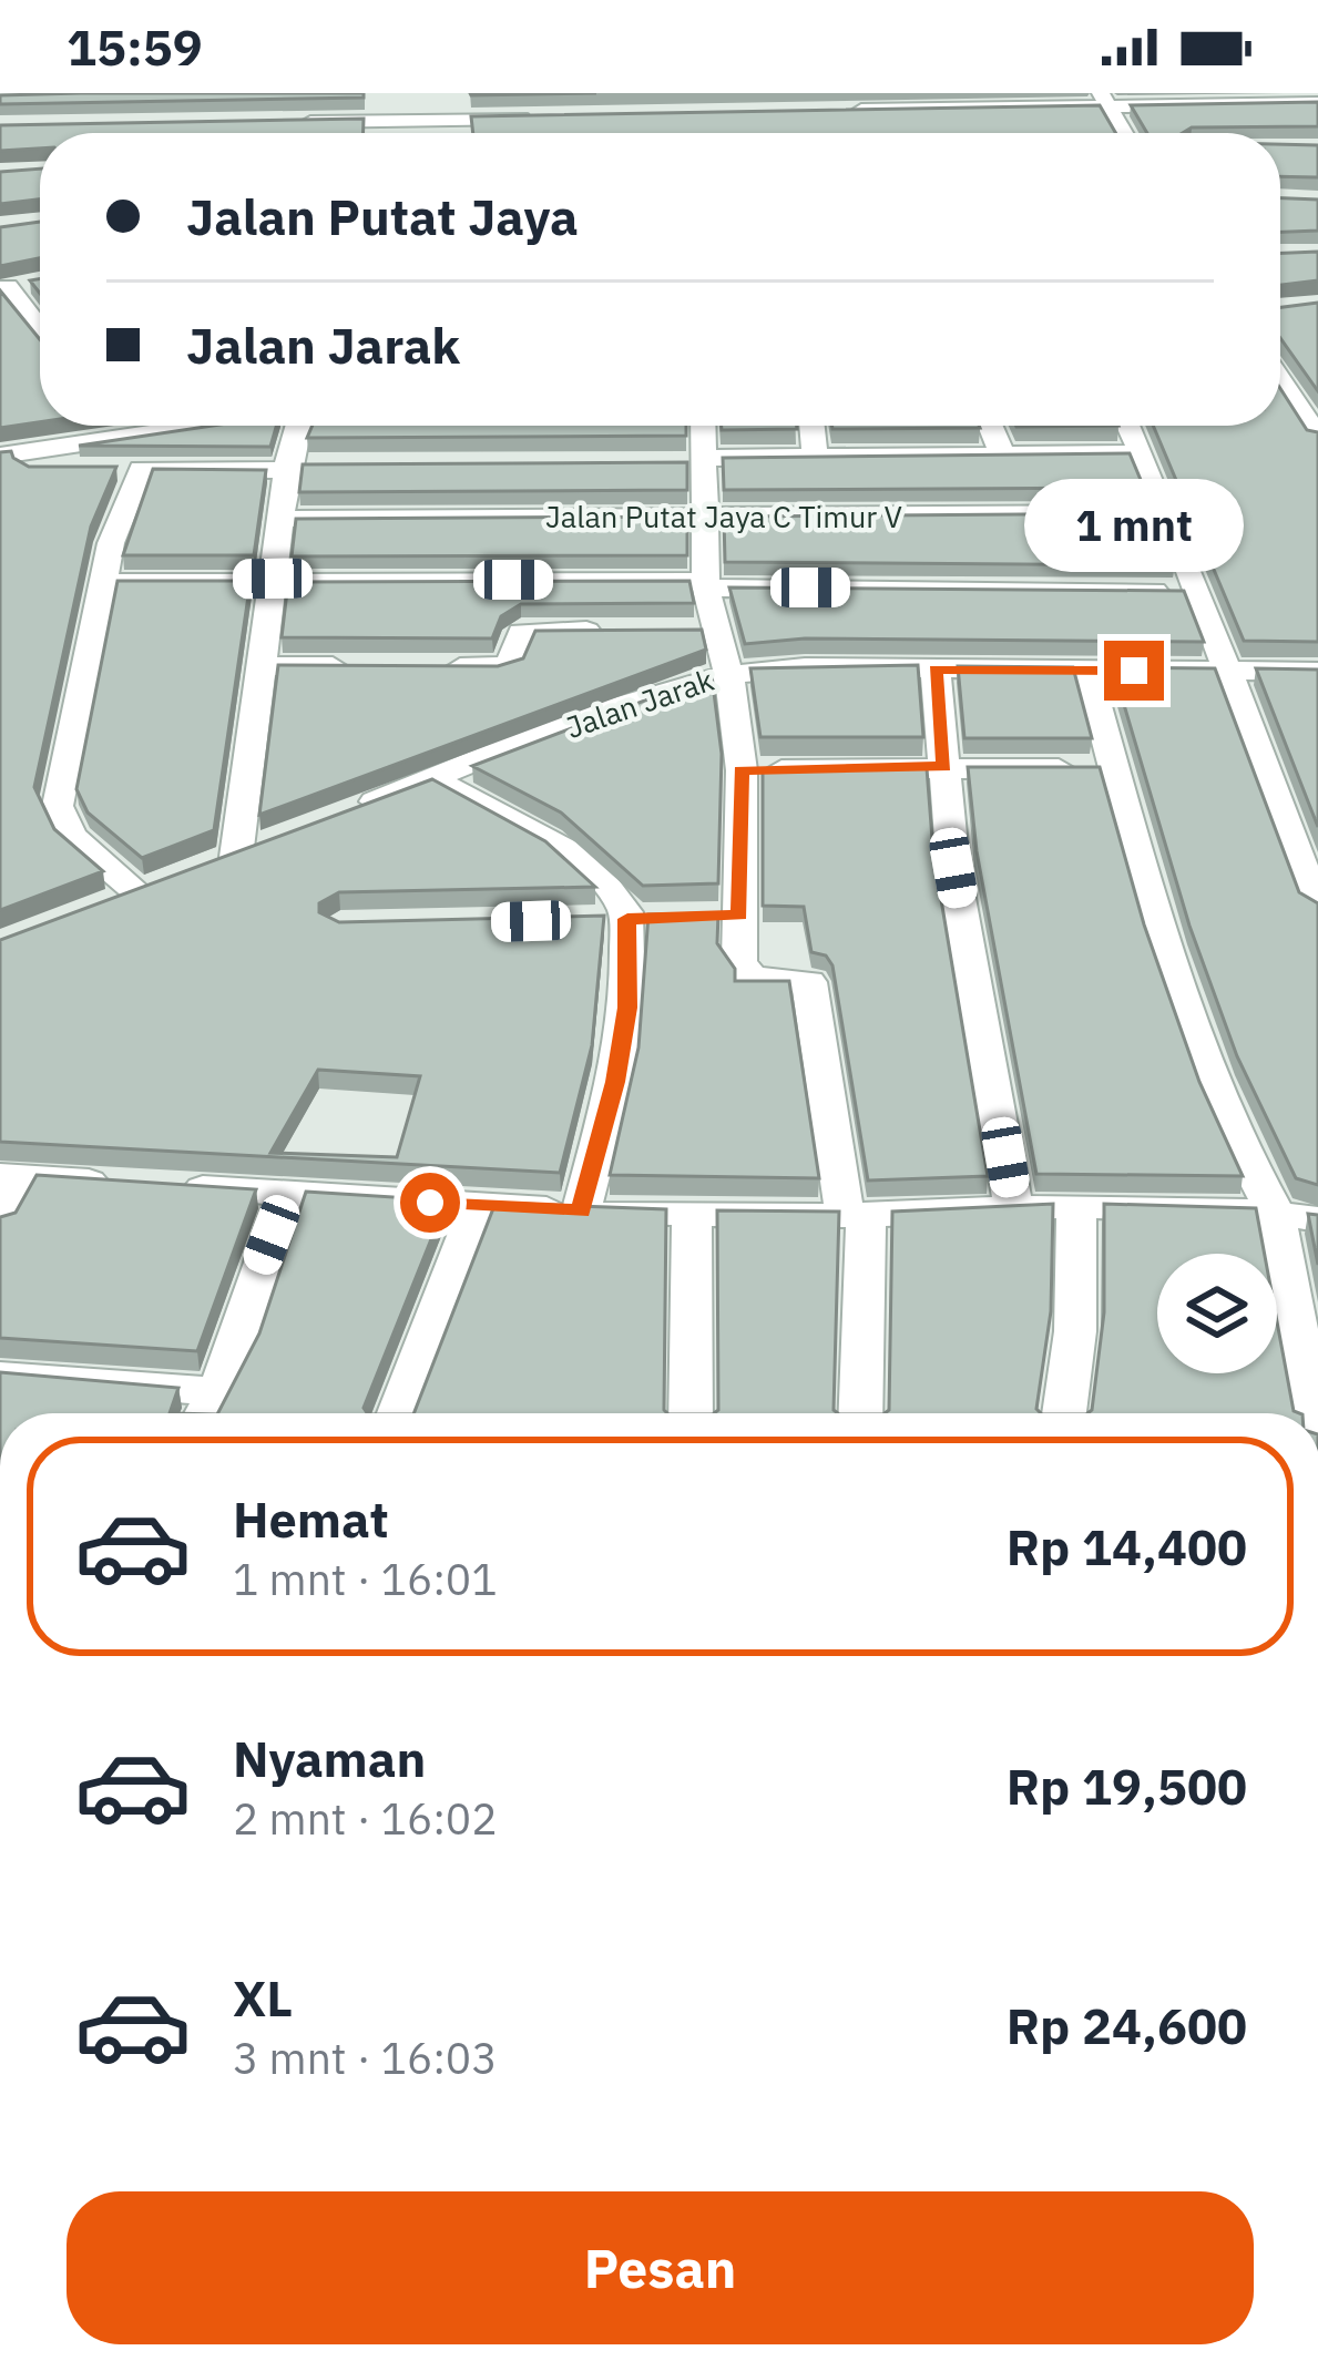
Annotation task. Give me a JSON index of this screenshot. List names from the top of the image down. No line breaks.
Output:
{"streets":{"street":["Jalan Putat Jaya C Timur V","Jalan Jarak"]},"page":{"status":"15:59","banner":["Jalan Putat Jaya","Jalan Jarak"],"bubble":"1 mnt","list":[{"name":"Hemat","note":"1 mnt · 16:01","value":"Rp 14,400"},{"name":"Nyaman","note":"2 mnt · 16:02","value":"Rp 19,500"},{"name":"XL","note":"3 mnt · 16:03","value":"Rp 24,600"}],"buttons":"Pesan"}}
